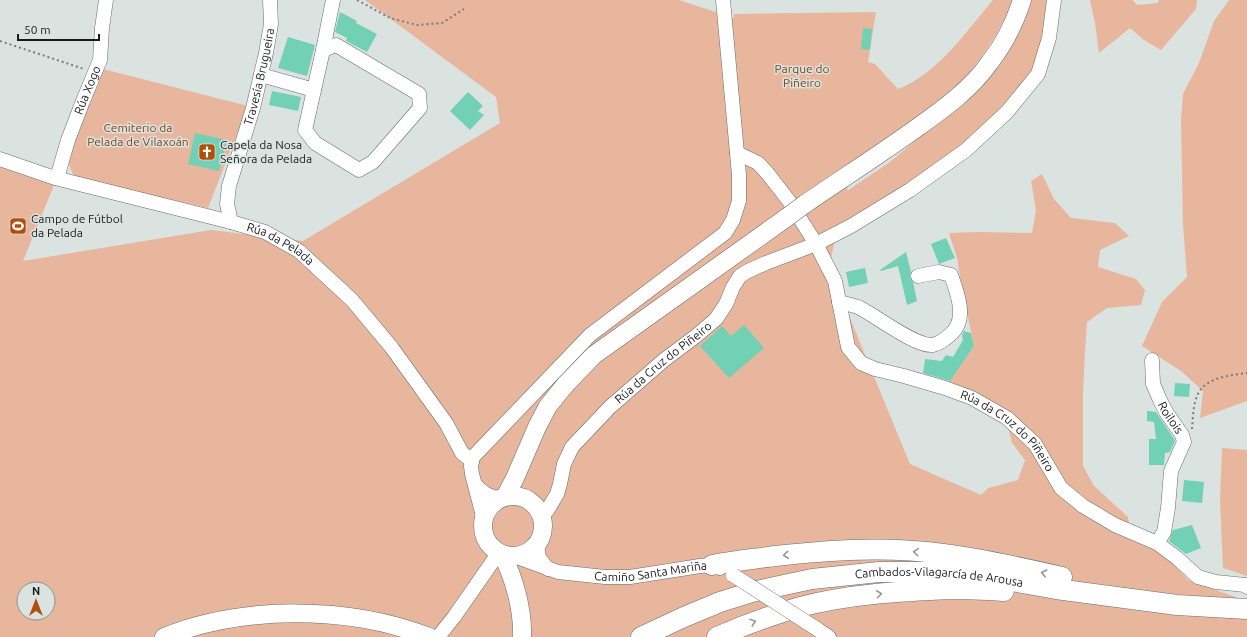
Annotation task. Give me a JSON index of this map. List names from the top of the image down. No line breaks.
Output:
{"streets":{"highway":["Cambados-Vilagarcía de Arousa"],"street":["Travesía Brugueira","Rúa Xogo","Rúa da Pelada","Rúa da Cruz do Piñeiro","Roilois","Camiño Santa Mariña"]},"crossings":[["Travesía Brugueira","Rúa da Pelada"],["Rúa Xogo","Rúa da Pelada"],["Rúa da Cruz do Piñeiro","Roilois"],["Rúa da Cruz do Piñeiro","Camiño Santa Mariña"]],"parks":["Parque do Piñeiro","Cemiterio da Pelada de Vilaxoán"],"places":{"church":["Capela da Nosa Señora da Pelada"],"sports":["Campo de Fútbol da Pelada"]},"scale_bar":"50 m","north":"top"}
